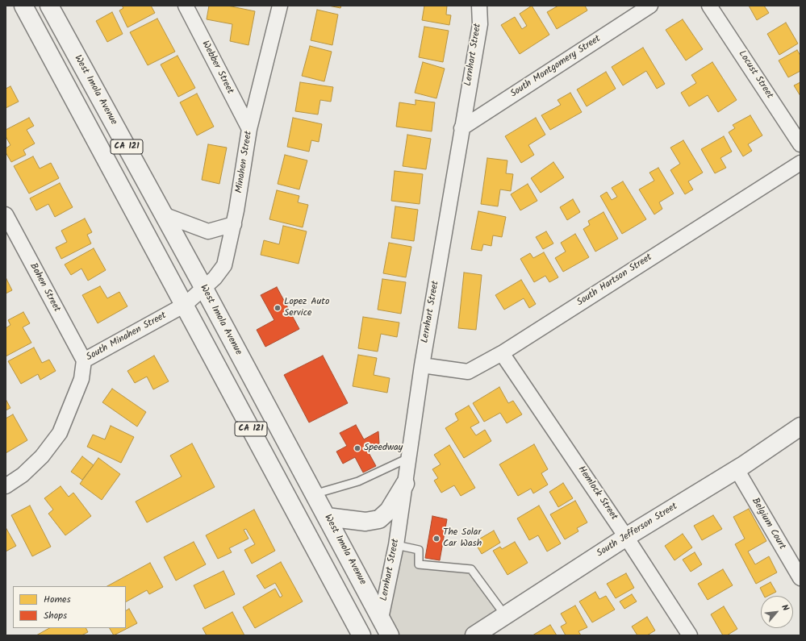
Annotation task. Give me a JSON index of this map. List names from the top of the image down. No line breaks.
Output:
{"streets":{"main road":["West Imola Avenue","CA 121","South Jefferson Street"],"street":["Lernhart Street","South Montgomery Street","Webber Street","Locust Street","Minahen Street","South Hartson Street","Bohen Street","South Minahen Street","Hemlock Street","Belgium Court"]},"crossings":[["Lernhart Street","South Montgomery Street"],["Lernhart Street","West Imola Avenue"],["Lernhart Street","South Hartson Street"],["Webber Street","Minahen Street"],["West Imola Avenue","Minahen Street"],["CA 121","Minahen Street"],["CA 121","South Minahen Street"],["Minahen Street","South Minahen Street"],["South Hartson Street","Hemlock Street"],["Bohen Street","South Minahen Street"],["Hemlock Street","South Jefferson Street"],["Belgium Court","South Jefferson Street"]],"places":["Lopez Auto Service","Speedway","The Solar Car Wash"],"legend":["Homes","Shops"],"north":"top right"}
